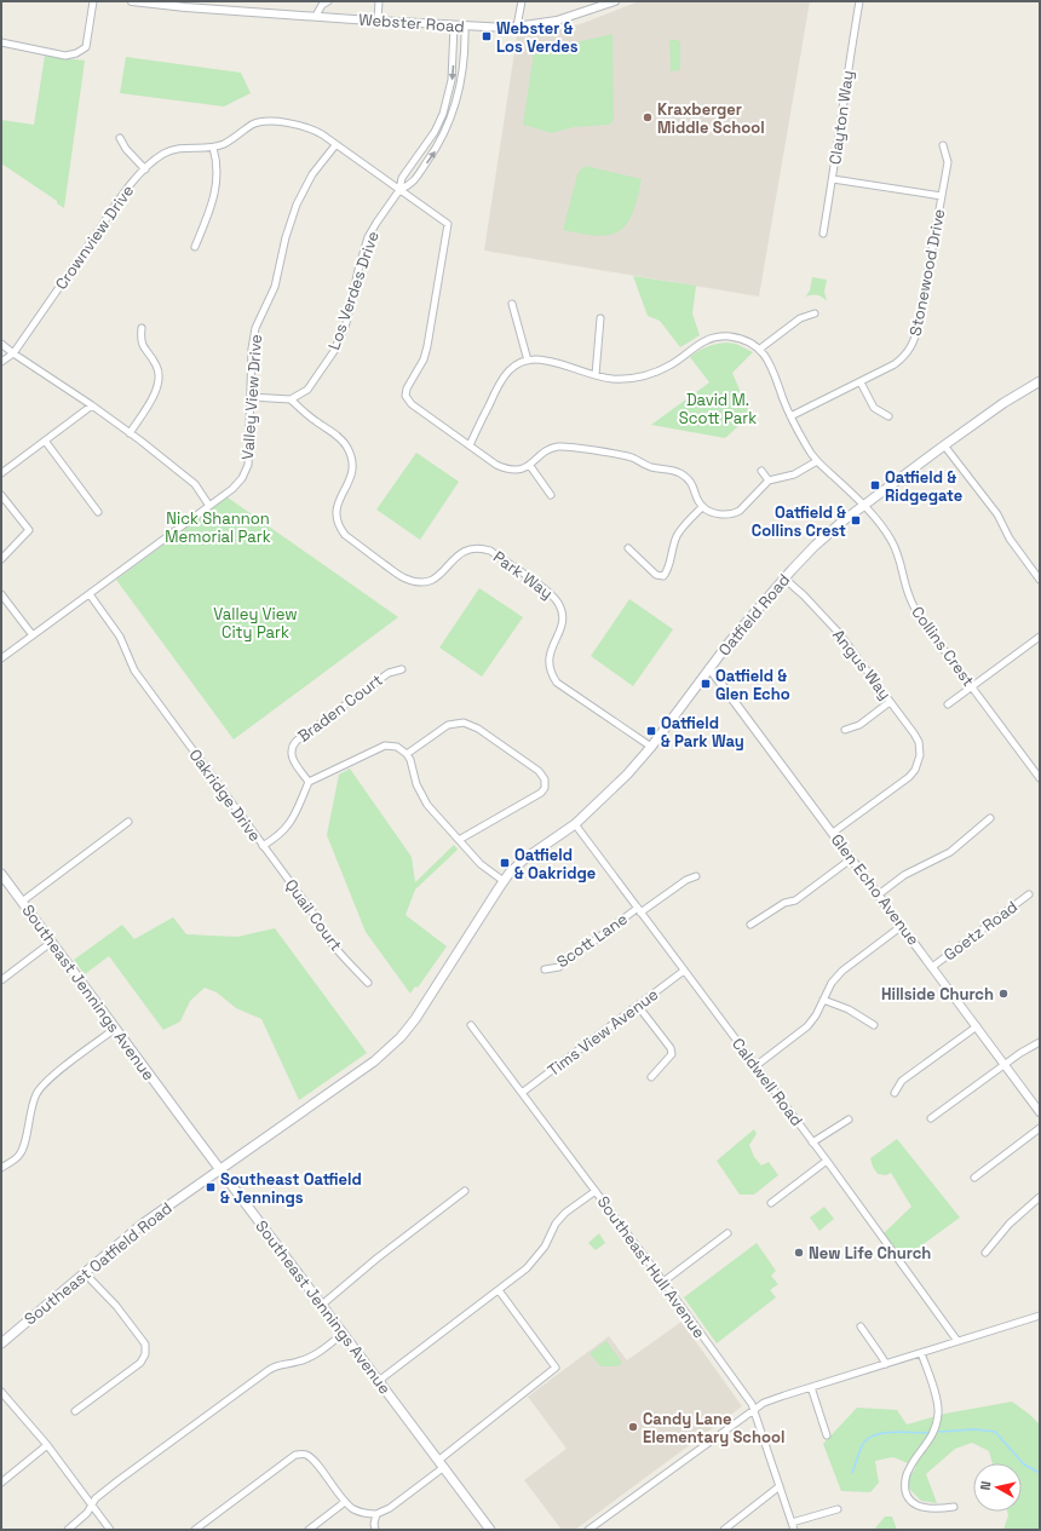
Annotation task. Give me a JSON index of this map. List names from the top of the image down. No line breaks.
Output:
{"streets":{"main road":["Oatfield Road","Southeast Jennings Avenue","Southeast Oatfield Road"],"street":["Webster Road","Clayton Way","Crownview Drive","Stonewood Drive","Los Verdes Drive","Valley View Drive","Park Way","Collins Crest","Angus Way","Braden Court","Oakridge Drive","Glen Echo Avenue","Quail Court","Goetz Road","Scott Lane","Tims View Avenue","Caldwell Road","Southeast Hull Avenue"]},"crossings":[["Webster Road","Los Verdes Drive"],["Clayton Way","Stonewood Drive"],["Crownview Drive","Los Verdes Drive"],["Crownview Drive","Valley View Drive"],["Stonewood Drive","Collins Crest"],["Los Verdes Drive","Park Way"],["Valley View Drive","Oakridge Drive"],["Park Way","Oatfield Road"],["Oatfield Road","Collins Crest"],["Oatfield Road","Angus Way"],["Oatfield Road","Glen Echo Avenue"],["Oatfield Road","Caldwell Road"],["Oatfield Road","Southeast Oatfield Road"],["Angus Way","Glen Echo Avenue"],["Braden Court","Oakridge Drive"],["Oakridge Drive","Quail Court"],["Glen Echo Avenue","Goetz Road"],["Scott Lane","Caldwell Road"],["Southeast Jennings Avenue","Southeast Oatfield Road"],["Tims View Avenue","Caldwell Road"],["Tims View Avenue","Southeast Hull Avenue"]],"parks":["David M. Scott Park","Nick Shannon Memorial Park","Valley View City Park"],"places":{"transit":["Webster & Los Verdes","Oatfield & Ridgegate","Oatfield & Collins Crest","Oatfield & Glen Echo","Oatfield & Park Way","Oatfield & Oakridge","Southeast Oatfield & Jennings"],"other":["Kraxberger Middle School","Hillside Church","New Life Church","Candy Lane Elementary School"]},"north":"left"}
